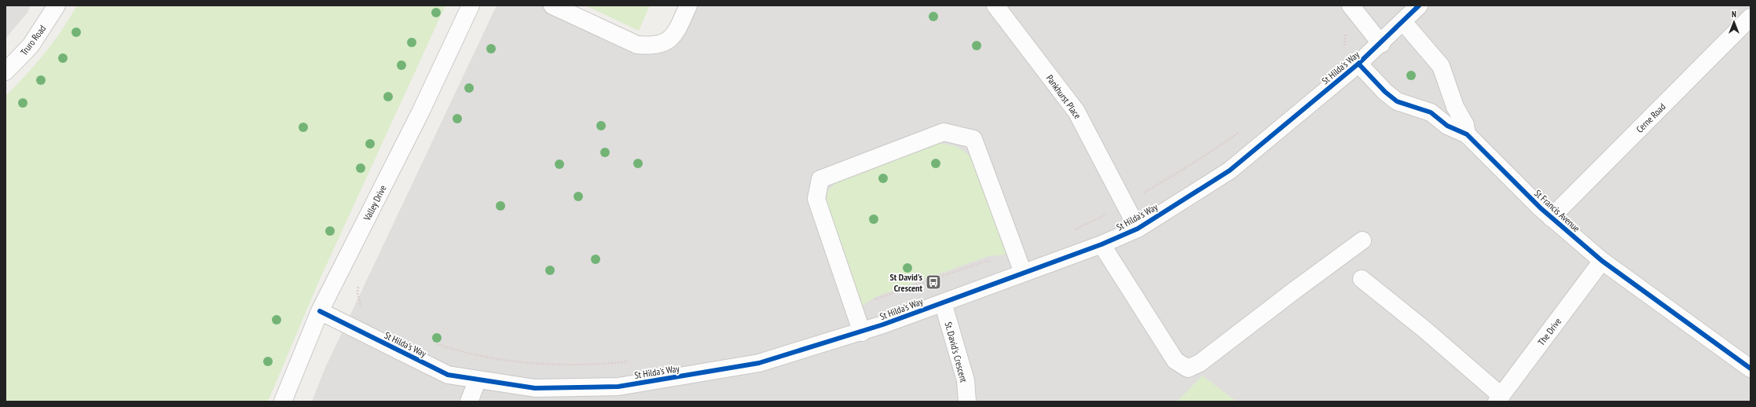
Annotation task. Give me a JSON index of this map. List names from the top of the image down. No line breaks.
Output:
{"streets":{"street":["Truro Road","St Hilda's Way","Pankhurst Place","Cerne Road","Valley Drive","St Francis Avenue","The Drive","St. David's Crescent"]},"crossings":[["St Hilda's Way","Pankhurst Place"],["St Hilda's Way","Valley Drive"],["St Hilda's Way","St Francis Avenue"],["St Hilda's Way","St. David's Crescent"],["Cerne Road","St Francis Avenue"],["St Francis Avenue","The Drive"]],"places":{"bus stop":["St David's Crescent"]},"north":"top"}
